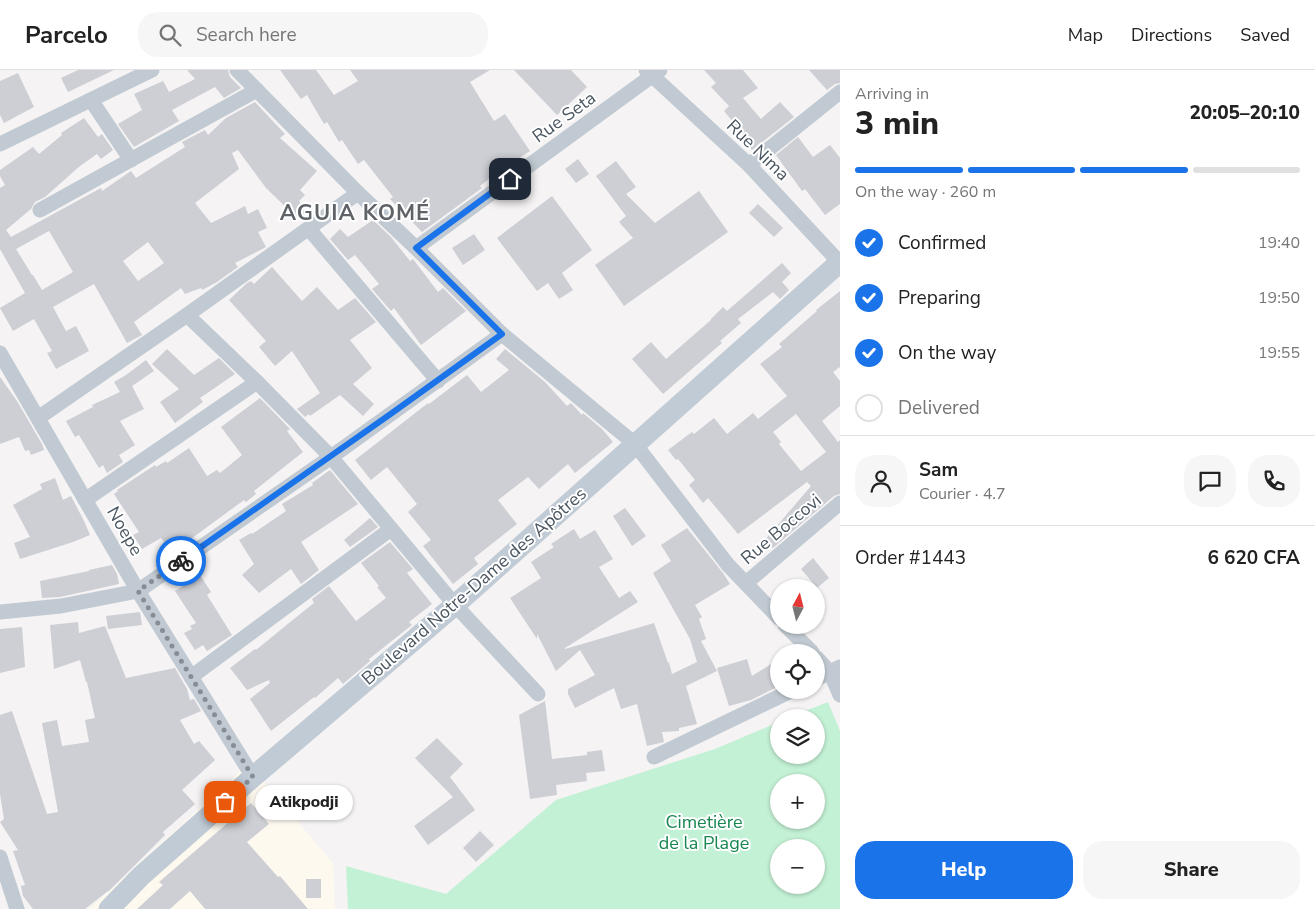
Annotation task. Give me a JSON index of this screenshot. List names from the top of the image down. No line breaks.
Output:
{"streets":{"street":["Rue Seta","Rue Nima","Rue Boccovi","Noepe","Boulevard Notre-Dame des Apôtres"]},"crossings":[["Rue Seta","Rue Nima"],["Rue Nima","Boulevard Notre-Dame des Apôtres"],["Noepe","Boulevard Notre-Dame des Apôtres"]],"districts":["AGUIA KOMÉ"],"parks":["Cimetière de la Plage"],"places":["Atikpodji"],"north":"top","page":{"header":"Parcelo","search":"Search here","nav":["Map","Directions","Saved"],"heading":["3 min","Arriving in","20:05–20:10"],"panel":["Sam","Courier · 4.7","Order #1443","6 620 CFA"],"bar":"On the way · 260 m","list":[["Confirmed","19:40"],["Preparing","19:50"],["On the way","19:55"],"Delivered"],"map_buttons":["+","−"],"bubble":"Atikpodji","buttons":["Help","Share"]}}
